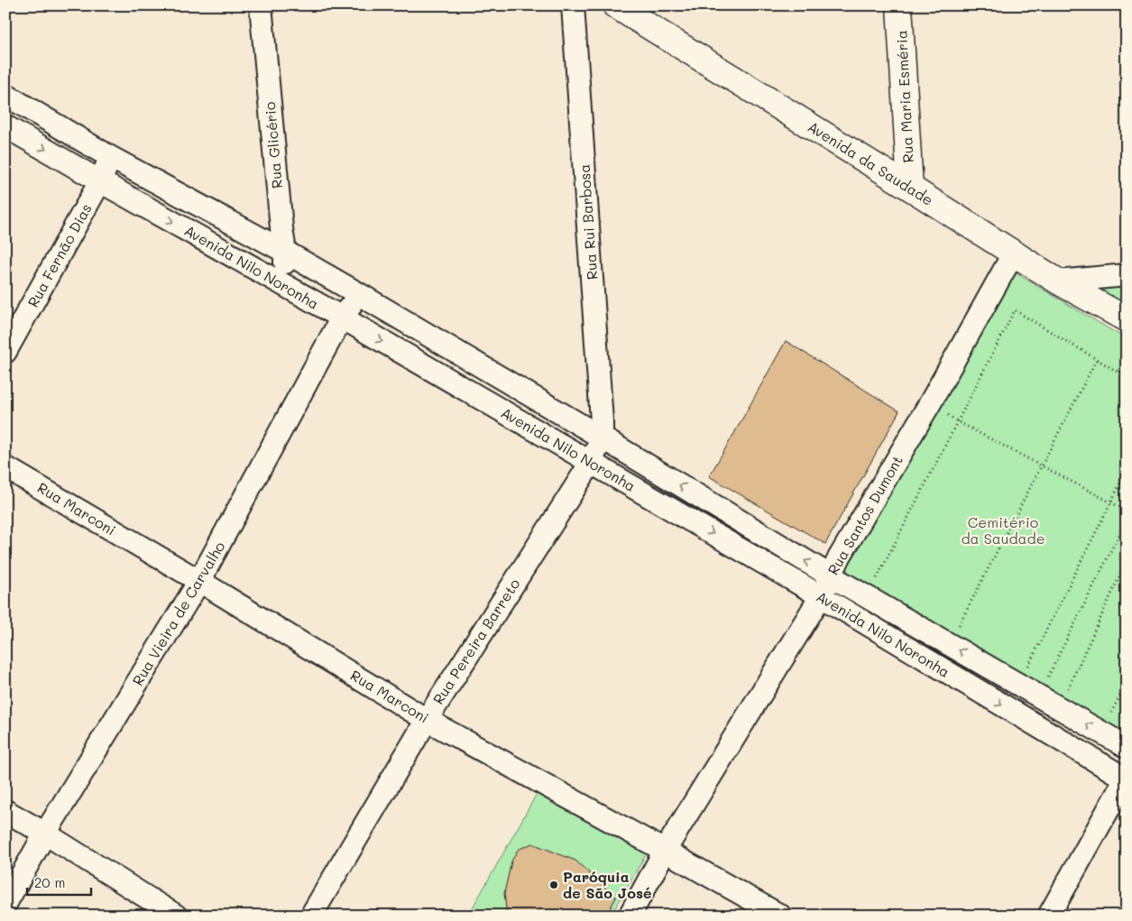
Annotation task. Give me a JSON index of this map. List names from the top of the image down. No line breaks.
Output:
{"streets":{"main road":["Rua Maria Esméria","Avenida da Saudade"],"street":["Rua Glicério","Rua Rui Barbosa","Rua Fernão Dias","Avenida Nilo Noronha","Rua Marconi","Rua Santos Dumont","Rua Vieira de Carvalho","Rua Pereira Barreto"]},"crossings":[["Rua Maria Esméria","Avenida da Saudade"],["Rua Glicério","Avenida Nilo Noronha"],["Avenida da Saudade","Rua Santos Dumont"],["Rua Rui Barbosa","Avenida Nilo Noronha"],["Rua Rui Barbosa","Rua Pereira Barreto"],["Rua Fernão Dias","Avenida Nilo Noronha"],["Avenida Nilo Noronha","Rua Santos Dumont"],["Avenida Nilo Noronha","Rua Vieira de Carvalho"],["Avenida Nilo Noronha","Rua Pereira Barreto"],["Rua Marconi","Rua Santos Dumont"],["Rua Marconi","Rua Vieira de Carvalho"],["Rua Marconi","Rua Pereira Barreto"]],"parks":["Cemitério da Saudade"],"places":["Paróquia de São José"],"scale_bar":"20 m"}
